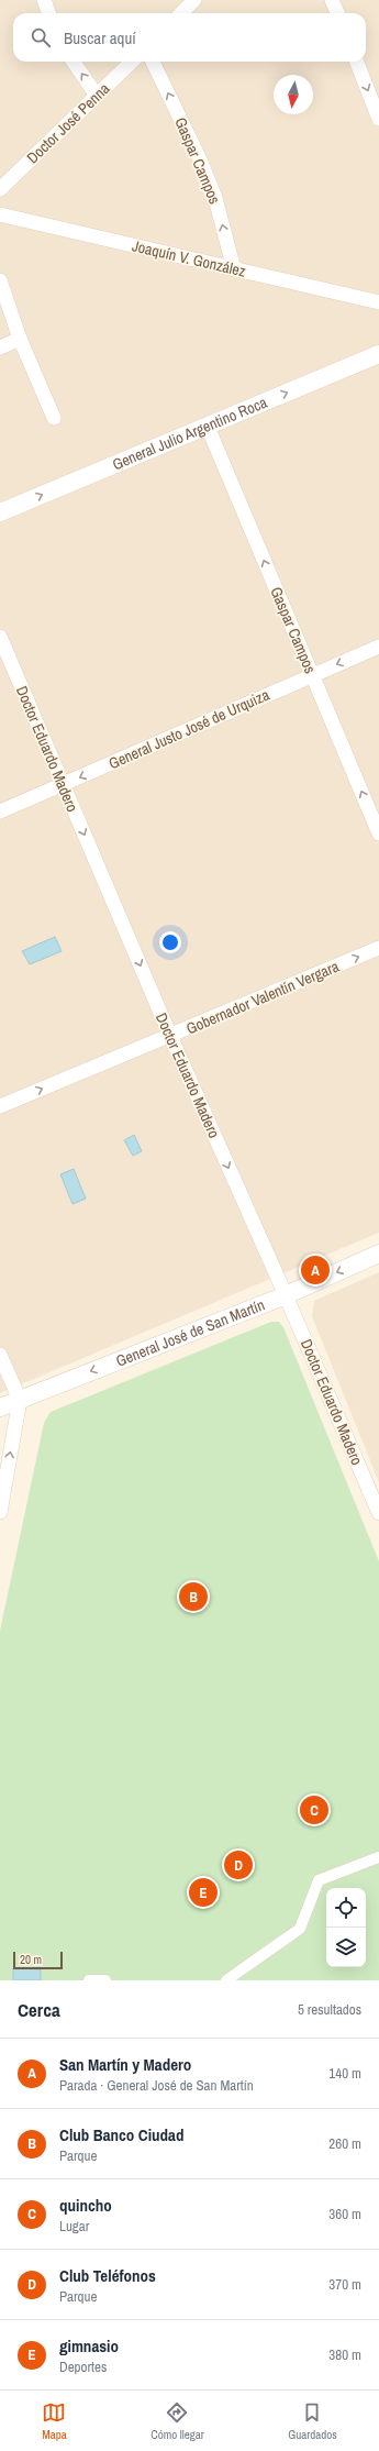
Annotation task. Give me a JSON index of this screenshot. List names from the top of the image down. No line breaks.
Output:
{"streets":{"street":["Doctor José Penna","Gaspar Campos","Joaquín V. González","General Julio Argentino Roca","General Justo José de Urquiza","Doctor Eduardo Madero","Gobernador Valentín Vergara","General José de San Martín"]},"crossings":[["Gaspar Campos","Joaquín V. González"],["Gaspar Campos","General Julio Argentino Roca"],["Gaspar Campos","General Justo José de Urquiza"],["General Justo José de Urquiza","Doctor Eduardo Madero"],["Doctor Eduardo Madero","Gobernador Valentín Vergara"],["Doctor Eduardo Madero","General José de San Martín"]],"one_way":["Gaspar Campos","General Julio Argentino Roca","General Justo José de Urquiza","Doctor Eduardo Madero","Gobernador Valentín Vergara","General José de San Martín"],"scale_bar":"20 m","north":"bottom","page":{"search":"Buscar aquí","pins":["A","B","C","D","E"],"scale":"20 m","heading":["Cerca","5 resultados"],"list":[{"mark":"A","name":"San Martín y Madero","note":"Parada · General José de San Martín","value":"140 m"},{"mark":"B","name":"Club Banco Ciudad","note":"Parque","value":"260 m"},{"mark":"C","name":"quincho","note":"Lugar","value":"360 m"},{"mark":"D","name":"Club Teléfonos","note":"Parque","value":"370 m"},{"mark":"E","name":"gimnasio","note":"Deportes","value":"380 m"}],"nav":["Mapa","Cómo llegar","Guardados"]}}
